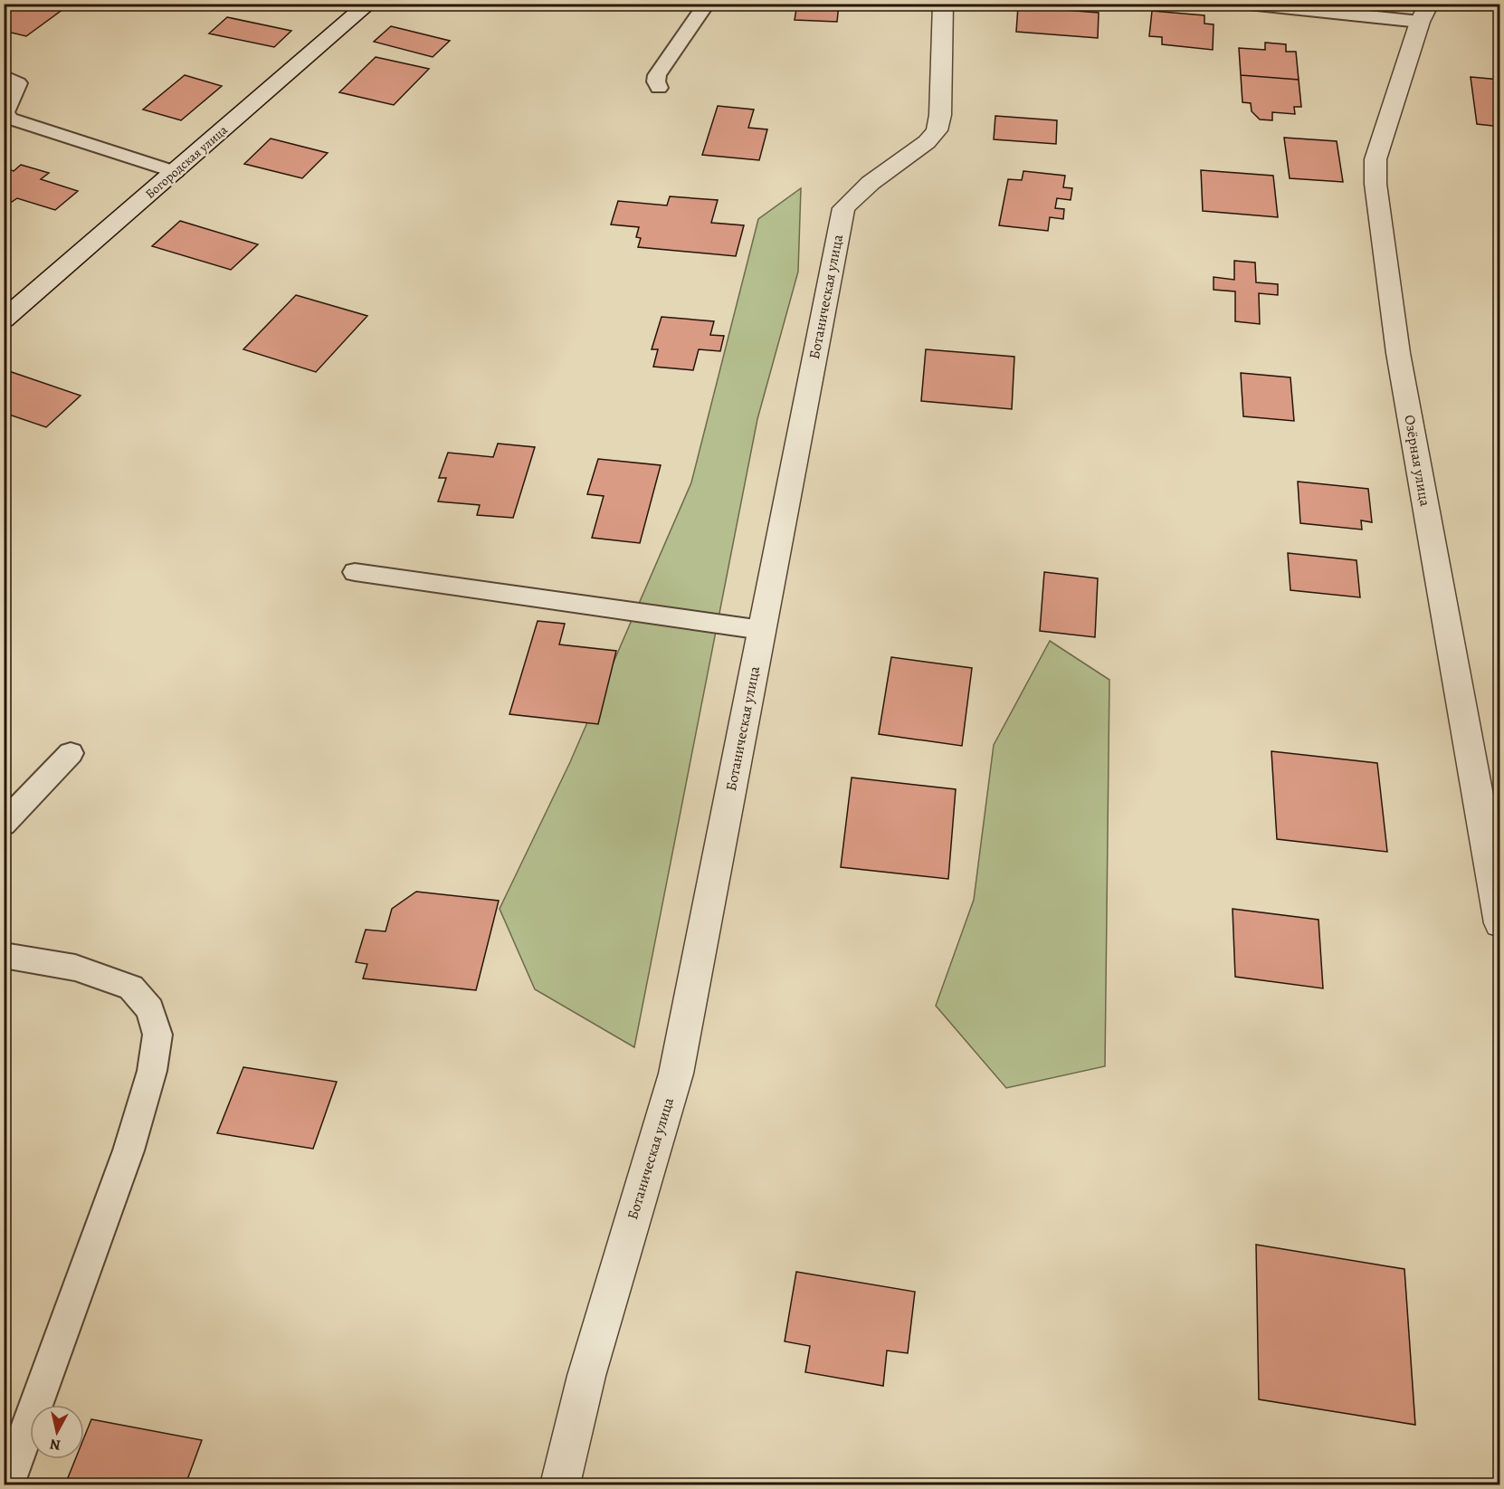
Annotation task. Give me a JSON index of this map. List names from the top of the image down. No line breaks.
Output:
{"streets":{"street":["Богородская улица","Ботаническая улица","Озёрная улица"]},"north":"bottom"}
